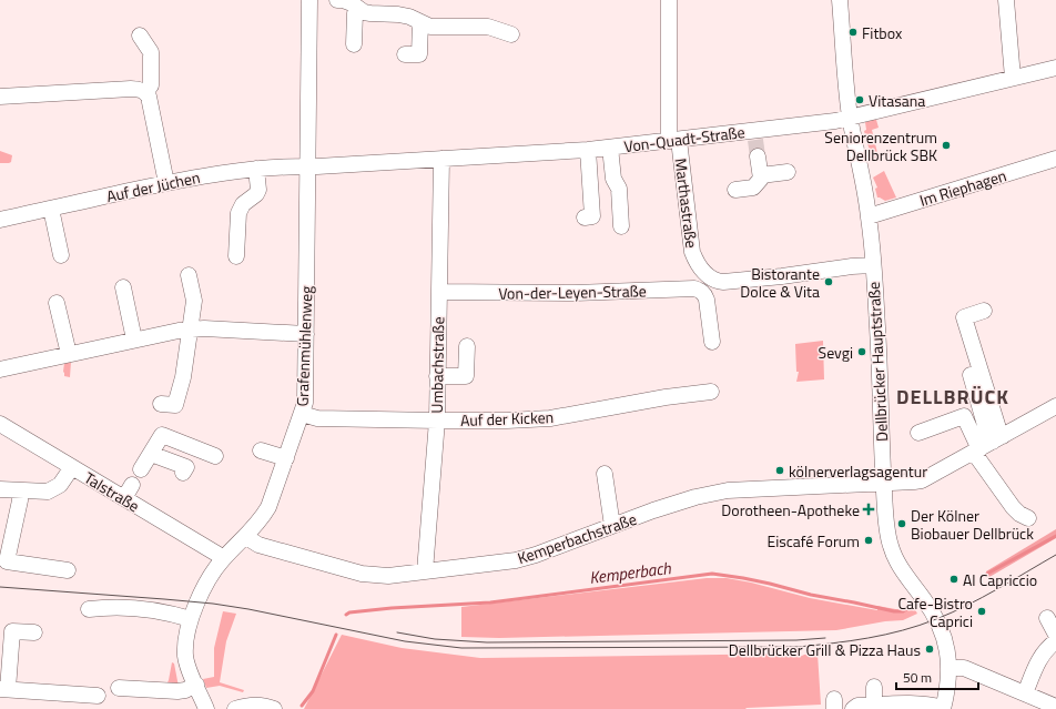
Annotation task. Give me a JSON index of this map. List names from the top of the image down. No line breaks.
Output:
{"streets":{"street":["Von-Quadt-Straße","Auf der Jüchen","Im Riephagen","Marthastraße","Von-der-Leyen-Straße","Grafenmühlenweg","Dellbrücker Hauptstraße","Umbachstraße","Auf der Kicken","Talstraße","Kemperbachstraße"]},"crossings":[["Von-Quadt-Straße","Auf der Jüchen"],["Von-Quadt-Straße","Marthastraße"],["Von-Quadt-Straße","Grafenmühlenweg"],["Von-Quadt-Straße","Dellbrücker Hauptstraße"],["Von-Quadt-Straße","Umbachstraße"],["Auf der Jüchen","Grafenmühlenweg"],["Im Riephagen","Dellbrücker Hauptstraße"],["Marthastraße","Dellbrücker Hauptstraße"],["Von-der-Leyen-Straße","Umbachstraße"],["Grafenmühlenweg","Auf der Kicken"],["Grafenmühlenweg","Talstraße"],["Grafenmühlenweg","Kemperbachstraße"],["Dellbrücker Hauptstraße","Kemperbachstraße"],["Umbachstraße","Auf der Kicken"],["Umbachstraße","Kemperbachstraße"]],"districts":["DELLBRÜCK"],"water":["Kemperbach"],"places":{"other":["Fitbox","Vitasana","Seniorenzentrum Dellbrück SBK","Bistorante Dolce & Vita","Sevgi","kölnerverlagsagentur","Der Kölner Biobauer Dellbrück","Eiscafé Forum","Al Capriccio","Cafe-Bistro Caprici","Dellbrücker Grill & Pizza Haus"],"health":["Dorotheen-Apotheke"]},"scale_bar":"50 m"}
